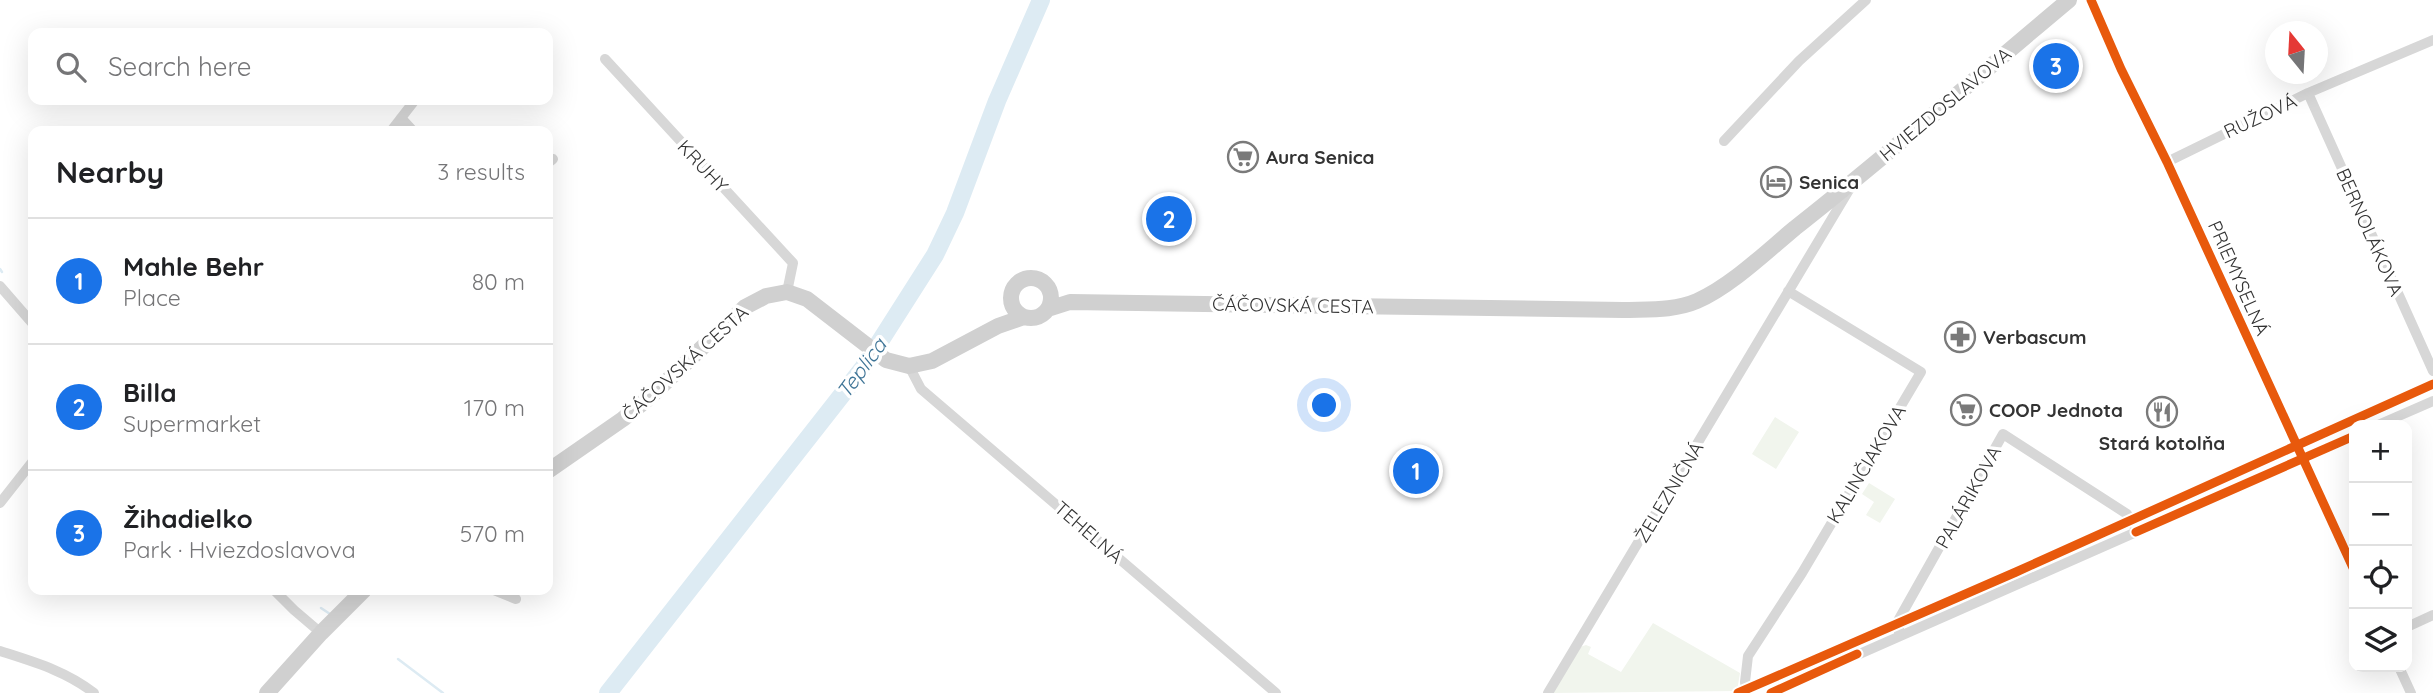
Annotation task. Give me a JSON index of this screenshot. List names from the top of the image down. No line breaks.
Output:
{"streets":{"main road":["HVIEZDOSLAVOVA","ČÁČOVSKÁ CESTA"],"street":["RUŽOVÁ","KRUHY","BERNOLÁKOVA","PRIEMYSELNÁ","KALINČIAKOVA","ŽELEZNIČNÁ","PALÁRIKOVA","TEHELNÁ"]},"crossings":[["HVIEZDOSLAVOVA","ČÁČOVSKÁ CESTA"],["HVIEZDOSLAVOVA","KALINČIAKOVA"],["HVIEZDOSLAVOVA","ŽELEZNIČNÁ"],["RUŽOVÁ","BERNOLÁKOVA"],["RUŽOVÁ","PRIEMYSELNÁ"],["KRUHY","ČÁČOVSKÁ CESTA"],["KALINČIAKOVA","ŽELEZNIČNÁ"]],"water":["Teplica"],"places":{"supermarket":["Aura Senica","COOP Jednota"],"hotel":["Senica"],"pharmacy":["Verbascum"],"restaurant":["Stará kotolňa"]},"north":"top","page":{"search":"Search here","pins":["3","2","1"],"heading":["Nearby","3 results"],"list":[{"mark":"1","name":"Mahle Behr","note":"Place","value":"80 m"},{"mark":"2","name":"Billa","note":"Supermarket","value":"170 m"},{"mark":"3","name":"Žihadielko","note":"Park · Hviezdoslavova","value":"570 m"}],"map_buttons":["+","−"]}}
